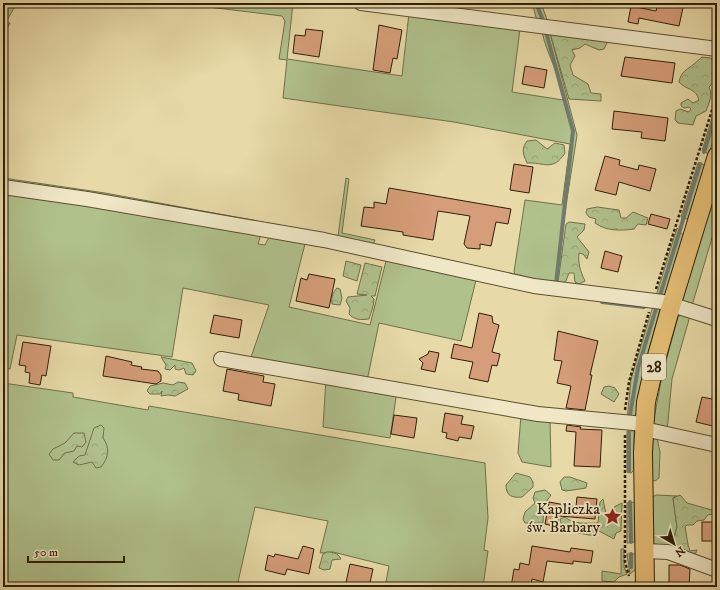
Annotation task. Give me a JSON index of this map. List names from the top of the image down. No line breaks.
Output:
{"streets":{"main road":["28"]},"places":{"place":["Kapliczka św. Barbary"]},"scale_bar":"50 m","north":"bottom right"}
